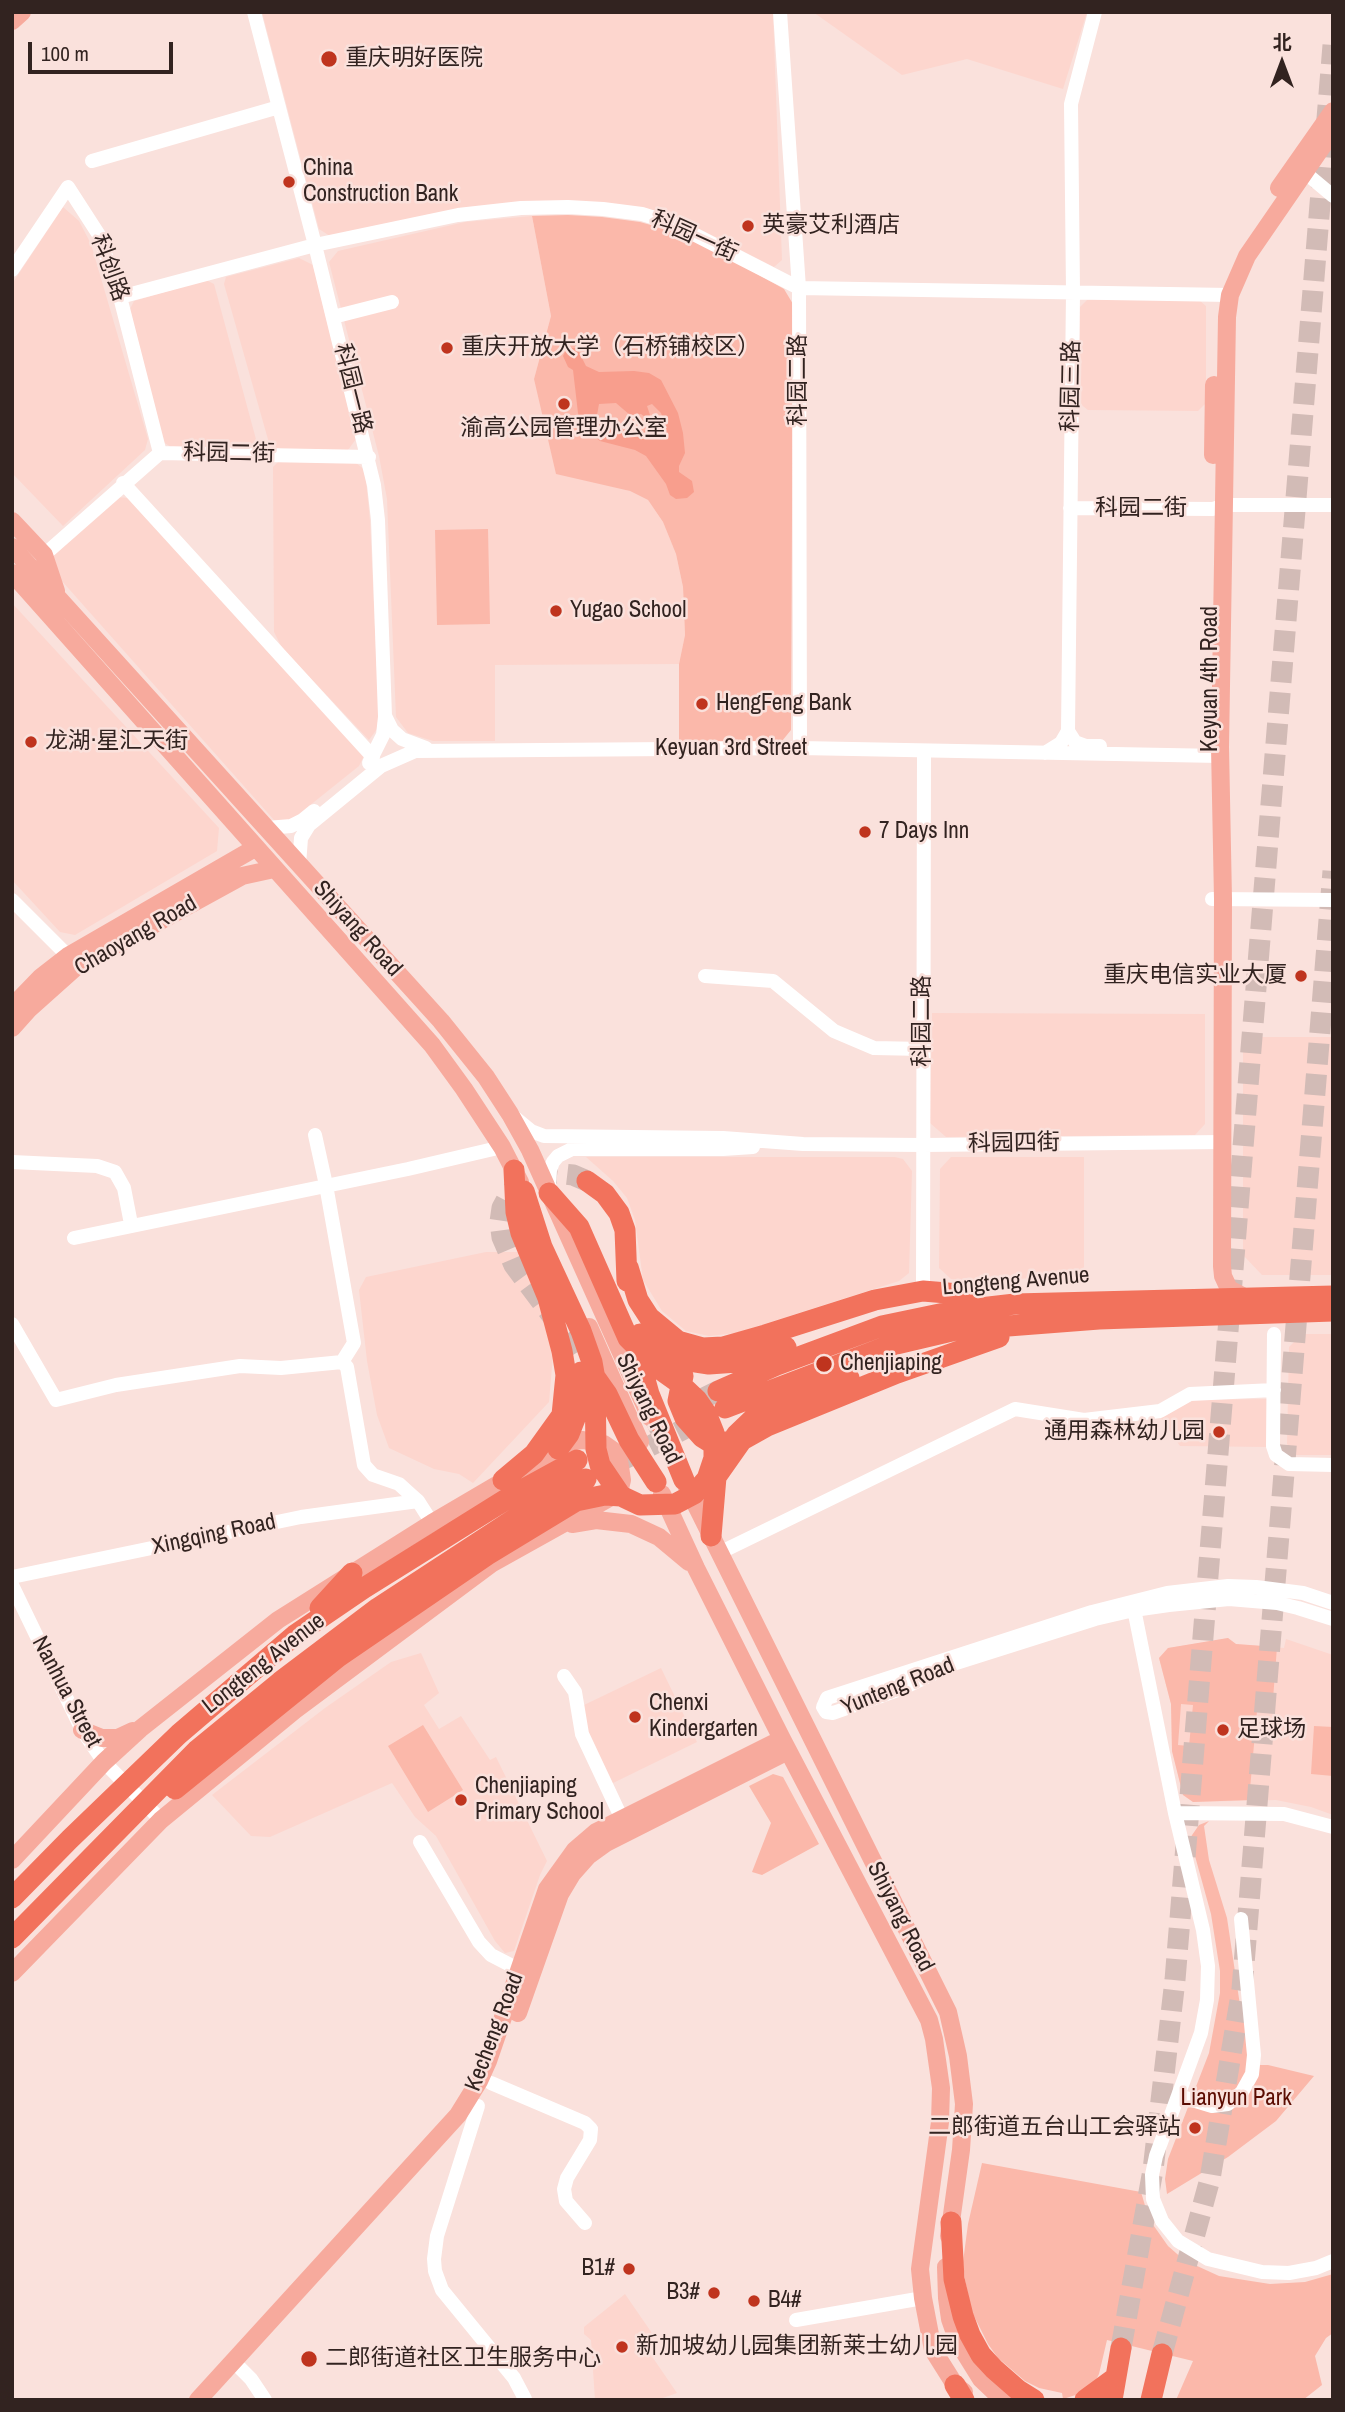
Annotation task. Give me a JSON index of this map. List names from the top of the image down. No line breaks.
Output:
{"streets":{"highway":["Longteng Avenue"],"main road":["Keyuan 4th Road","Shiyang Road","Chaoyang Road","Kecheng Road"],"street":["科园一街","科创路","科园二路","科园三路","科园一路","科园二街","Keyuan 3rd Street","科园四街","Xingqing Road","Yunteng Road","Nanhua Street"]},"crossings":[["科园一街","科创路"],["科园一街","科园二路"],["科园一街","科园三路"],["科园一街","科园一路"],["科园一街","Keyuan 4th Road"],["科创路","科园二街"],["科园二路","Keyuan 3rd Street"],["科园二路","科园四街"],["科园三路","科园二街"],["科园一路","科园二街"],["科园二街","Keyuan 4th Road"],["Keyuan 4th Road","Keyuan 3rd Street"],["Keyuan 4th Road","科园四街"],["Keyuan 4th Road","Longteng Avenue"],["Keyuan 3rd Street","Shiyang Road"],["Shiyang Road","Chaoyang Road"],["Shiyang Road","科园四街"],["Shiyang Road","Kecheng Road"]],"parks":["Lianyun Park"],"places":["重庆明好医院","China Construction Bank","英豪艾利酒店","重庆开放大学（石桥铺校区）","渝高公园管理办公室","Yugao School","HengFeng Bank","龙湖·星汇天街","7 Days Inn","重庆电信实业大厦","Chenjiaping","通用森林幼儿园","Chenxi Kindergarten","足球场","Chenjiaping Primary School","二郎街道五台山工会驿站","B1#","B3#","B4#","新加坡幼儿园集团新莱士幼儿园","二郎街道社区卫生服务中心"],"scale_bar":"100 m","north":"top"}
